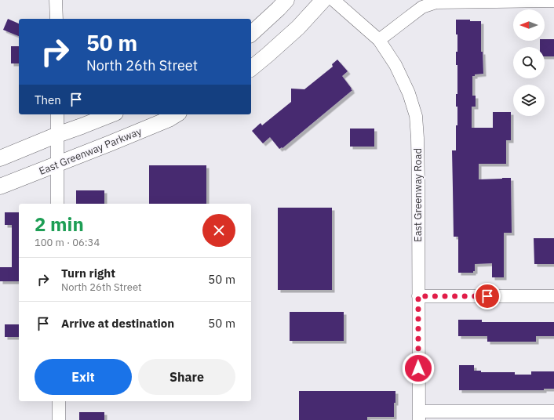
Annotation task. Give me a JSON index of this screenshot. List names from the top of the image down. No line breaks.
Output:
{"streets":{"main road":["East Greenway Parkway"],"street":["East Greenway Road"]},"north":"left","page":{"turn":["50 m","North 26th Street"],"then":"Then","heading":["2 min","100 m · 06:34"],"list":[{"name":"Turn right","note":"North 26th Street","value":"50 m"},{"name":"Arrive at destination","value":"50 m"}],"buttons":["Exit","Share"]}}
